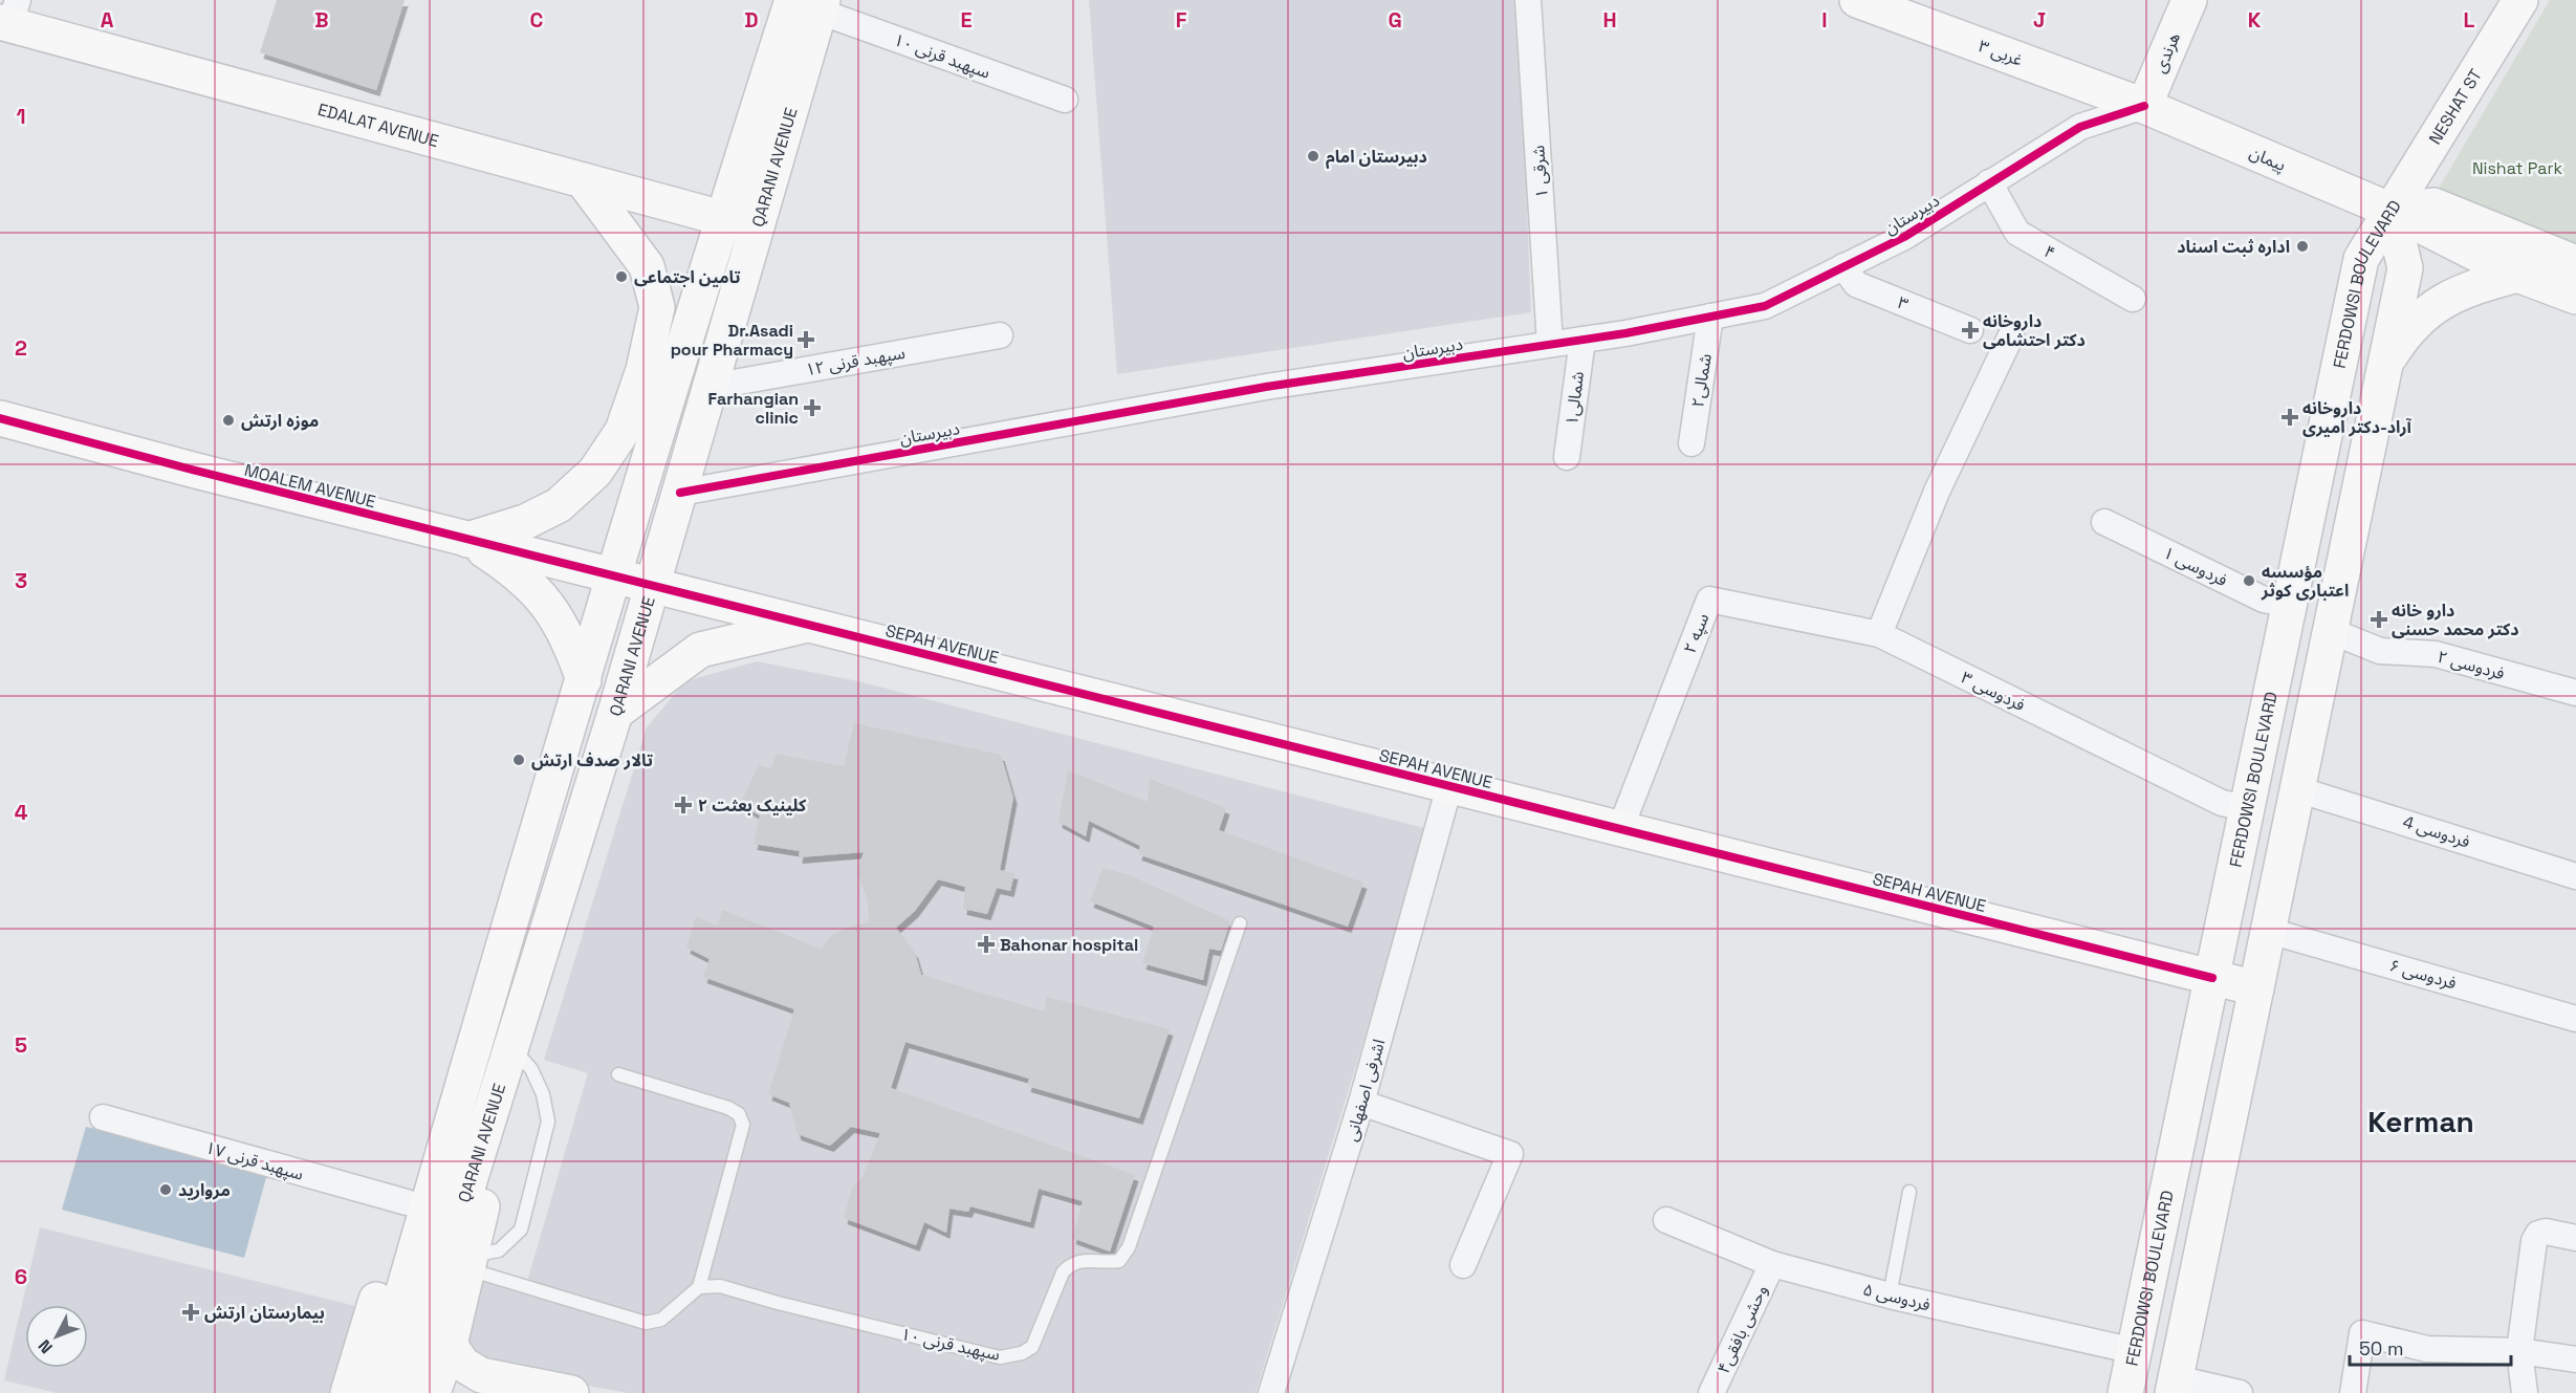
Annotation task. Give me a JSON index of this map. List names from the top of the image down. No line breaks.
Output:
{"streets":{"main road":["۳ غربی","هرندی","NESHAT ST","EDALAT AVENUE","پیمان","QARANI AVENUE","FERDOWSI BOULEVARD","MOALEM AVENUE","SEPAH AVENUE"],"street":["سپهبد قرنی ۱۰","شرقی ۱","دبیرستان","۴","۳","سپهبد قرنی ۱۲","شمالی۲","شمالی۱","فردوسی ۱","سپه ۲","فردوسی ۲","فردوسی ۳","فردوسی 4","فردوسی ۶","اشرفی اصفهانی","سپهبد قرنی ۱۷","فردوسی ۵","وحشی بافقی۴"]},"crossings":[["۳ غربی","هرندی"],["۳ غربی","پیمان"],["۳ غربی","دبیرستان"],["هرندی","پیمان"],["هرندی","دبیرستان"],["سپهبد قرنی ۱۰","QARANI AVENUE"],["NESHAT ST","پیمان"],["NESHAT ST","FERDOWSI BOULEVARD"],["EDALAT AVENUE","QARANI AVENUE"],["پیمان","دبیرستان"],["پیمان","FERDOWSI BOULEVARD"],["QARANI AVENUE","دبیرستان"],["QARANI AVENUE","سپهبد قرنی ۱۲"],["QARANI AVENUE","MOALEM AVENUE"],["QARANI AVENUE","SEPAH AVENUE"],["QARANI AVENUE","سپهبد قرنی ۱۷"],["شرقی ۱","دبیرستان"],["دبیرستان","۴"],["دبیرستان","۳"],["دبیرستان","شمالی۲"],["دبیرستان","شمالی۱"],["FERDOWSI BOULEVARD","فردوسی ۱"],["FERDOWSI BOULEVARD","SEPAH AVENUE"],["FERDOWSI BOULEVARD","فردوسی ۲"],["FERDOWSI BOULEVARD","فردوسی ۳"],["FERDOWSI BOULEVARD","فردوسی 4"],["FERDOWSI BOULEVARD","فردوسی ۶"],["FERDOWSI BOULEVARD","فردوسی ۵"],["MOALEM AVENUE","SEPAH AVENUE"],["سپه ۲","SEPAH AVENUE"],["سپه ۲","فردوسی ۳"],["SEPAH AVENUE","اشرفی اصفهانی"],["فردوسی ۵","وحشی بافقی۴"]],"districts":["Kerman"],"parks":["Nishat Park"],"places":{"other":["دبیرستان امام","اداره ثبت اسناد","تامین اجتماعی","موزه ارتش","مؤسسه اعتباری کوثر","تالار صدف ارتش","مروارید"],"health":["داروخانه دکتر احتشامی","Dr.Asadi pour Pharmacy","Farhangian clinic","داروخانه آراد-دکتر امیری","دارو خانه دکتر محمد حسنی","کلینیک بعثت ۲","Bahonar hospital","بیمارستان ارتش"]},"scale_bar":"50 m","north":"bottom left","grid":{"columns":["A","B","C","D","E","F","G","H","I","J","K","L"],"rows":["1","2","3","4","5","6"]}}
